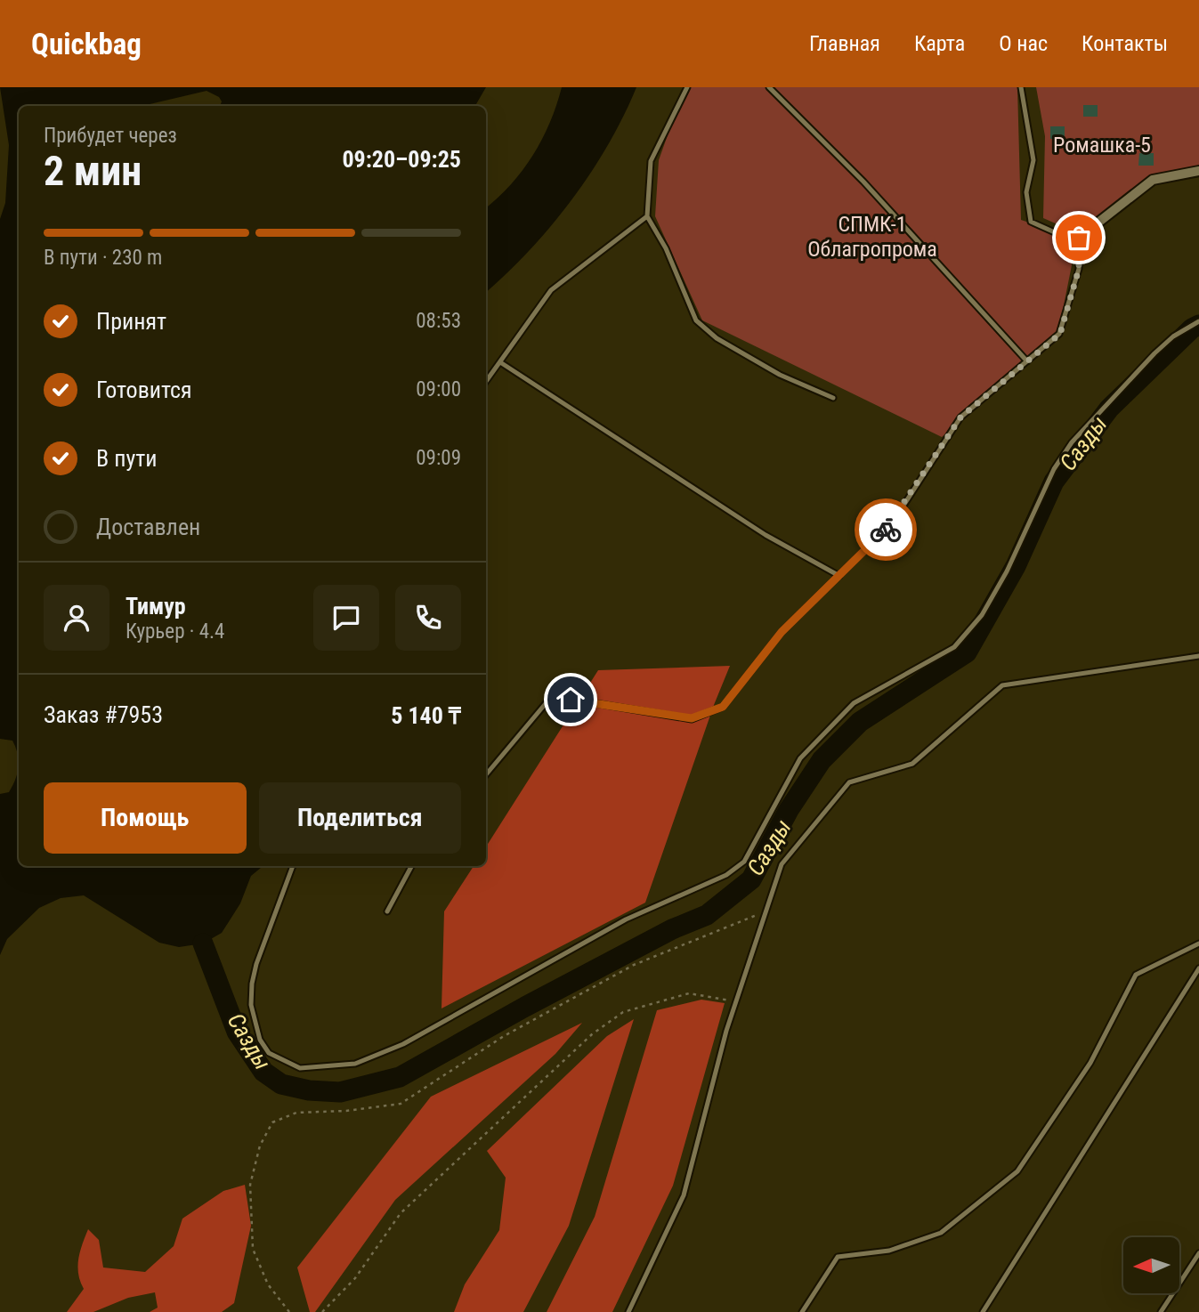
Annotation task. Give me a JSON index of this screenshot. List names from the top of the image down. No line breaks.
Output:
{"water":["Сазды"],"parks":["Ромашка-5","СПМК-1 Облагропрома"],"north":"left","page":{"header":"Quickbag","nav":["Главная","Карта","О нас","Контакты"],"heading":["2 мин","Прибудет через","09:20–09:25"],"panel":["Тимур","Курьер · 4.4","Заказ #7953","5 140 ₸"],"bar":"В пути · 230 m","list":[["Принят","08:53"],["Готовится","09:00"],["В пути","09:09"],"Доставлен"],"buttons":["Помощь","Поделиться"]}}
